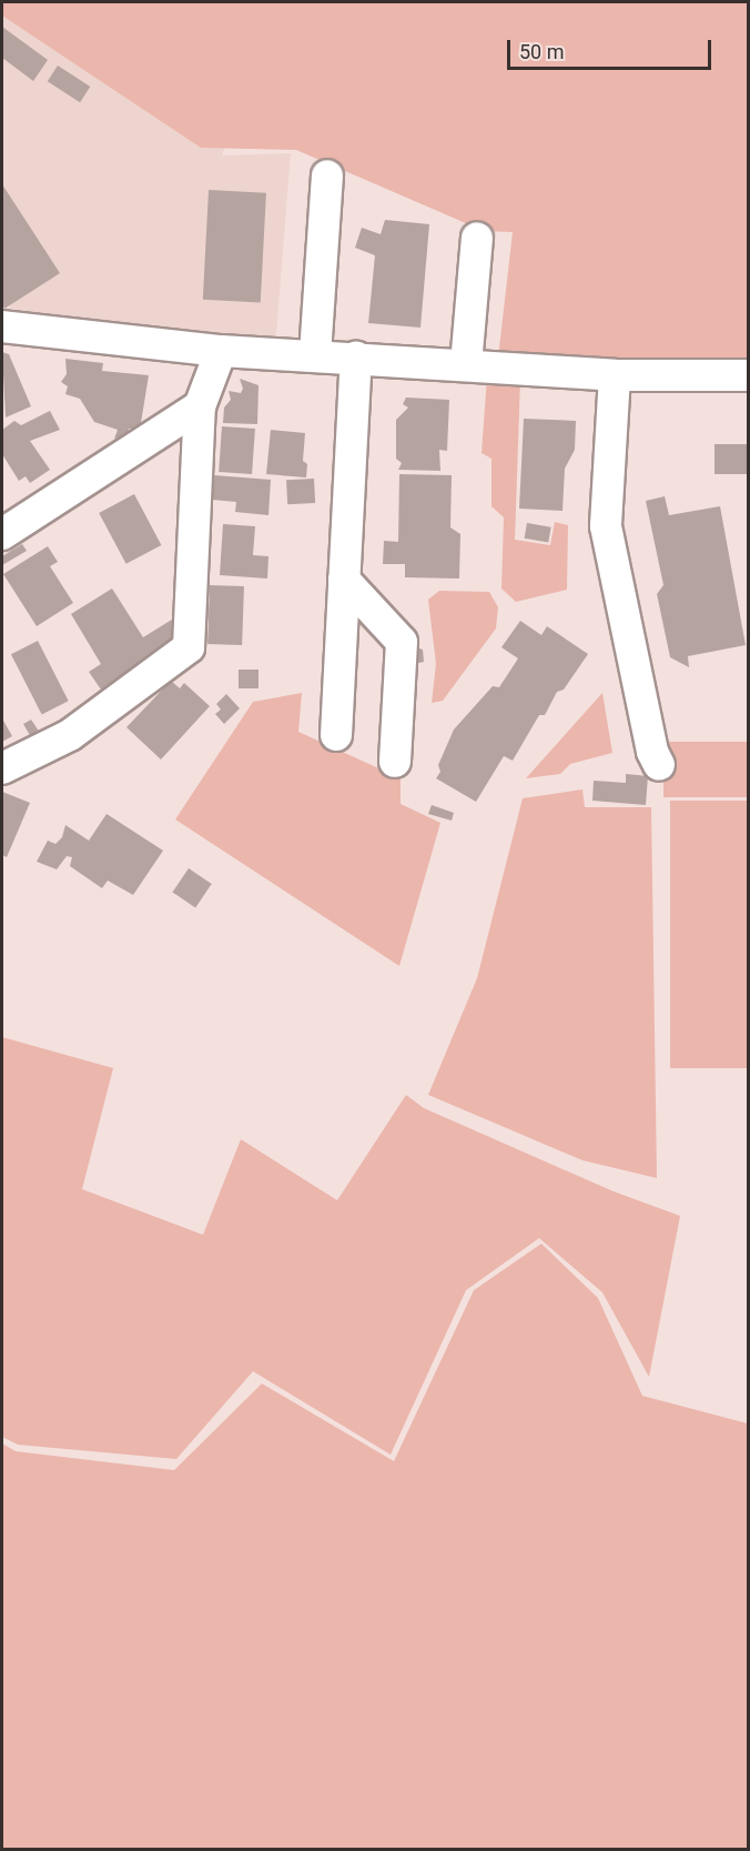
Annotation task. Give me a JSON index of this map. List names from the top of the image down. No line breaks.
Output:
{"scale_bar":"50 m"}
